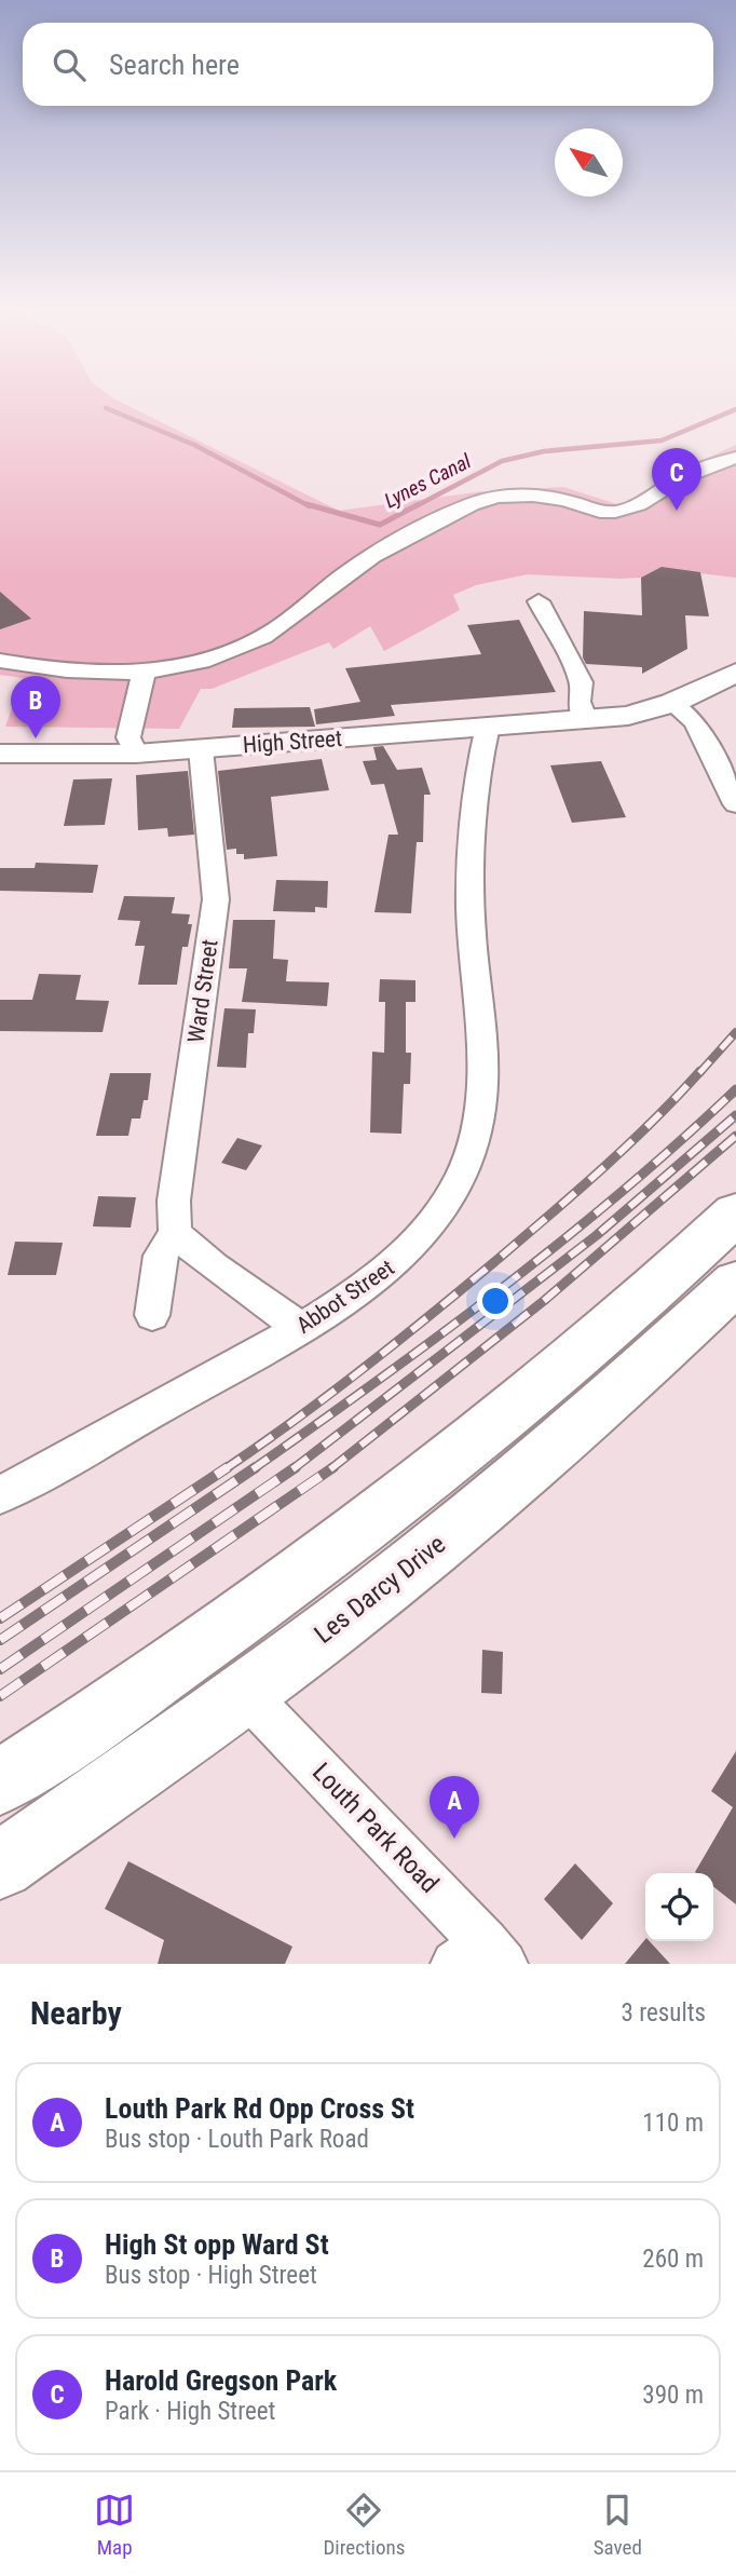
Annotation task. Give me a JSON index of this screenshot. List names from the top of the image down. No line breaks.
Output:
{"streets":{"highway":["Les Darcy Drive"],"main road":["High Street"],"street":["Ward Street","Abbot Street","Louth Park Road"]},"crossings":[["High Street","Ward Street"],["High Street","Abbot Street"],["Les Darcy Drive","Louth Park Road"]],"water":["Lynes Canal"],"north":"top left","page":{"search":"Search here","pins":["C","B","A"],"heading":["Nearby","3 results"],"list":[{"mark":"A","name":"Louth Park Rd Opp Cross St","note":"Bus stop · Louth Park Road","value":"110 m"},{"mark":"B","name":"High St opp Ward St","note":"Bus stop · High Street","value":"260 m"},{"mark":"C","name":"Harold Gregson Park","note":"Park · High Street","value":"390 m"}],"nav":["Map","Directions","Saved"]}}
